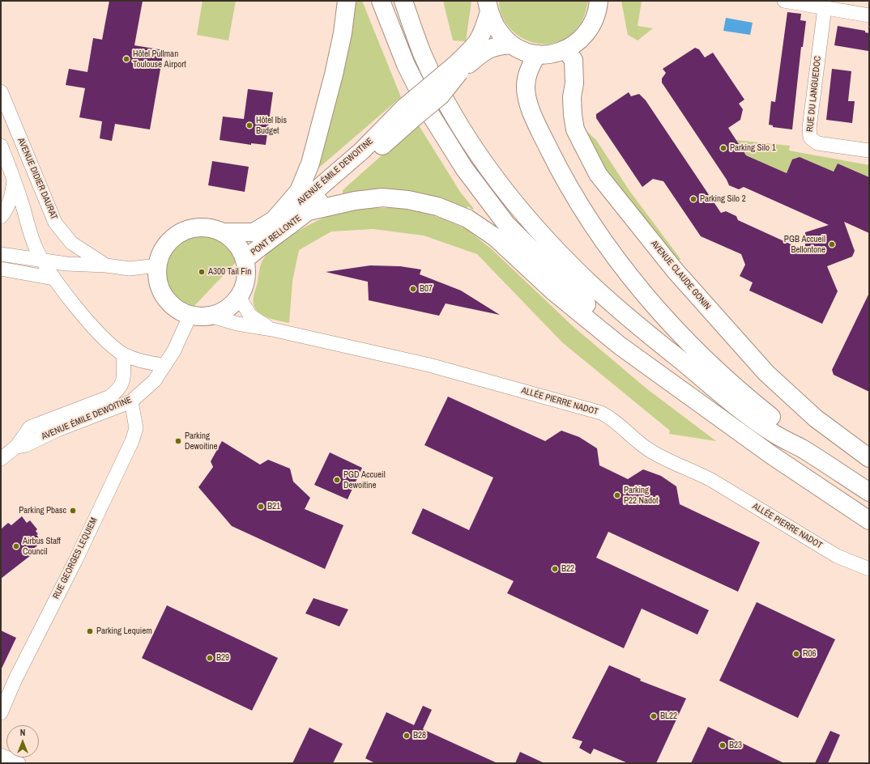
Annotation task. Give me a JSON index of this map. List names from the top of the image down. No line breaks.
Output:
{"streets":{"main road":["AVENUE ÉMILE DEWOITINE","PONT BELLONTE","AVENUE CLAUDE GONIN"],"street":["RUE DU LANGUEDOC","AVENUE DIDIER DAURAT","ALLÉE PIERRE NADOT","RUE GEORGES LEQUIEM"]},"crossings":[["AVENUE ÉMILE DEWOITINE","AVENUE DIDIER DAURAT"],["AVENUE ÉMILE DEWOITINE","PONT BELLONTE"],["AVENUE ÉMILE DEWOITINE","ALLÉE PIERRE NADOT"],["AVENUE ÉMILE DEWOITINE","RUE GEORGES LEQUIEM"],["AVENUE DIDIER DAURAT","PONT BELLONTE"],["AVENUE DIDIER DAURAT","ALLÉE PIERRE NADOT"],["PONT BELLONTE","ALLÉE PIERRE NADOT"]],"places":["Hôtel Pullman Toulouse Airport","Hôtel Ibis Budget","Parking Silo 1","Parking Silo 2","PGB Accueil Bellontone","A300 Tail Fin","B07","Parking Dewoitine","PGD Accueil Dewoitine","Parking P22 Nadot","B21","Parking Pbasc","Airbus Staff Council","B22","Parking Lequiem","R06","B29","BL22","B28","B23"],"north":"top"}
